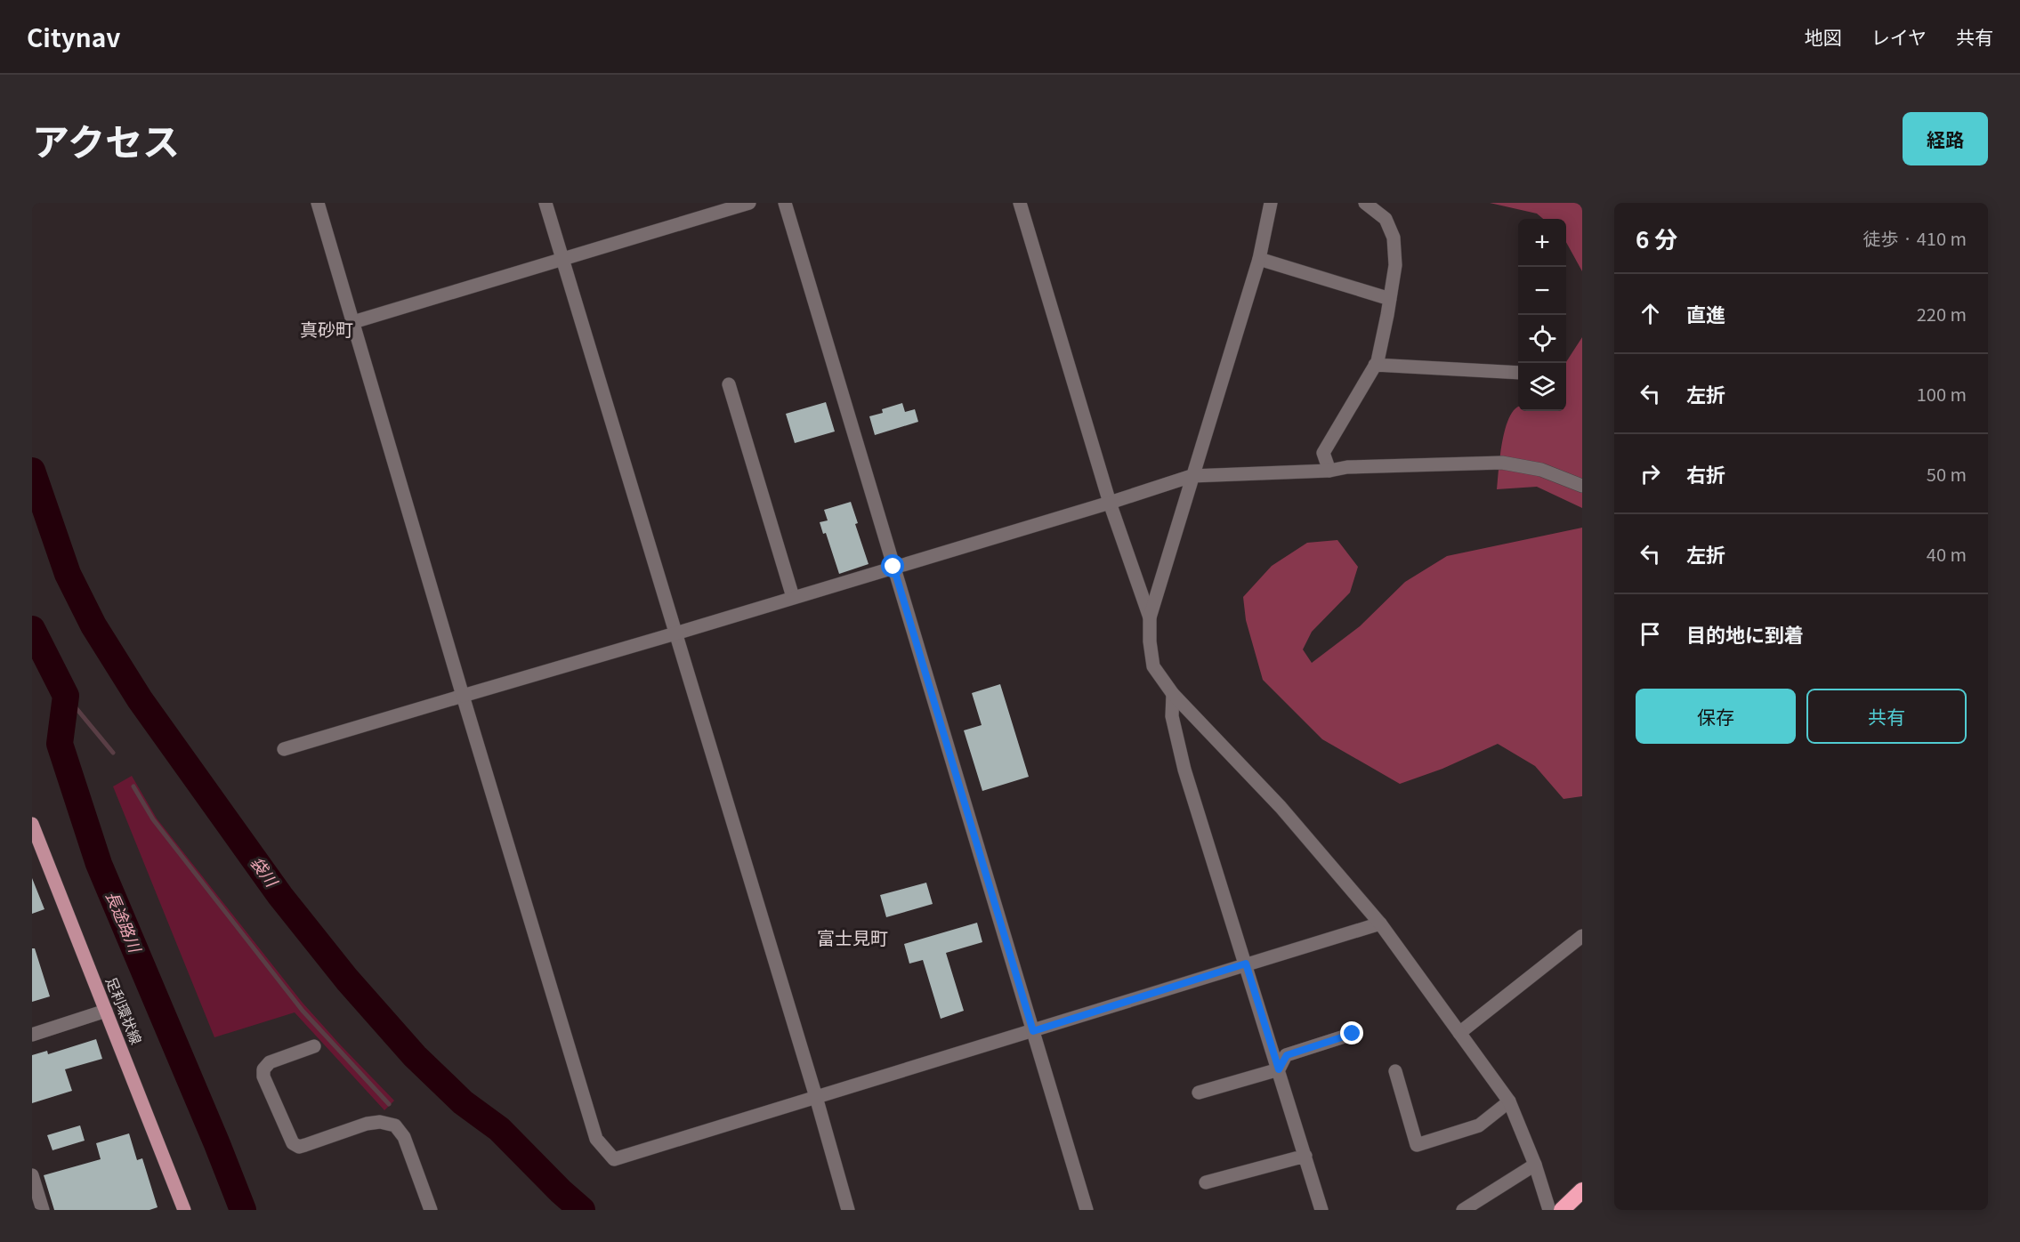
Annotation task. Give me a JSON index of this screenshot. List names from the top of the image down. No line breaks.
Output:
{"streets":{"main road":["足利環状線"]},"districts":["真砂町","富士見町"],"water":["袋川","長途路川"],"page":{"header":"Citynav","nav":["地図","レイヤ","共有"],"title":"アクセス","buttons":["経路",["保存","共有"]],"heading":["6 分","徒歩 · 410 m"],"map_buttons":["+","−"],"list":[["直進","220 m"],["左折","100 m"],["右折","50 m"],["左折","40 m"],"目的地に到着"]}}
